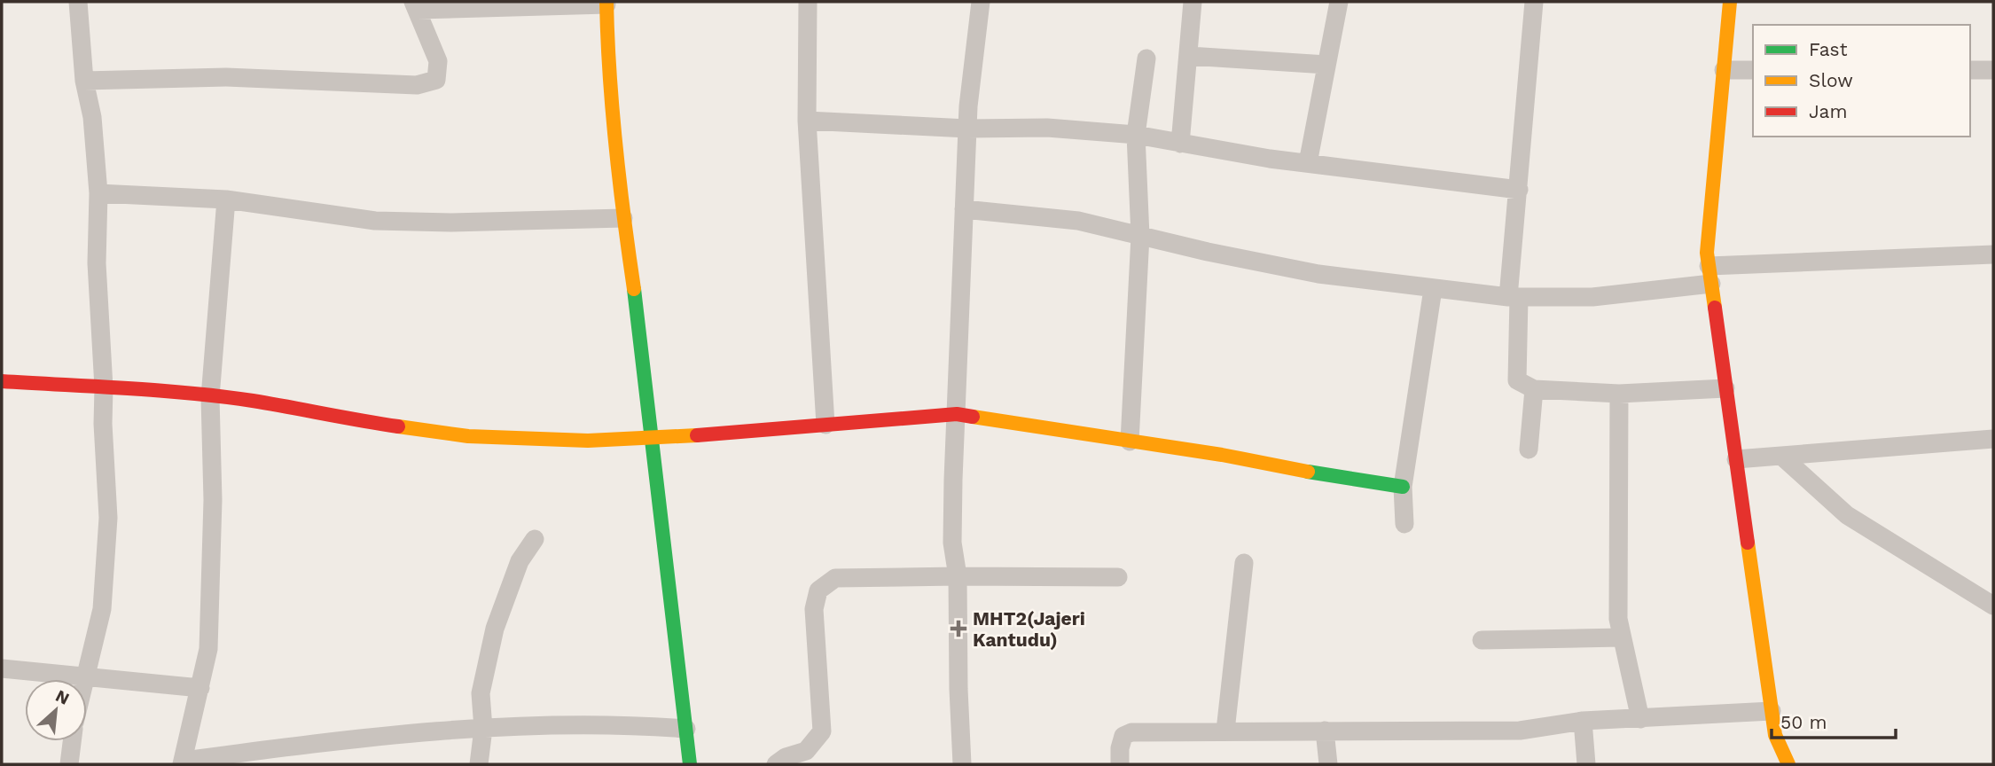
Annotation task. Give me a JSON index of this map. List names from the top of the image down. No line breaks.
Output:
{"places":{"health":["MHT2(Jajeri Kantudu)"]},"legend":["Fast","Slow","Jam"],"scale_bar":"50 m","north":"top right"}
